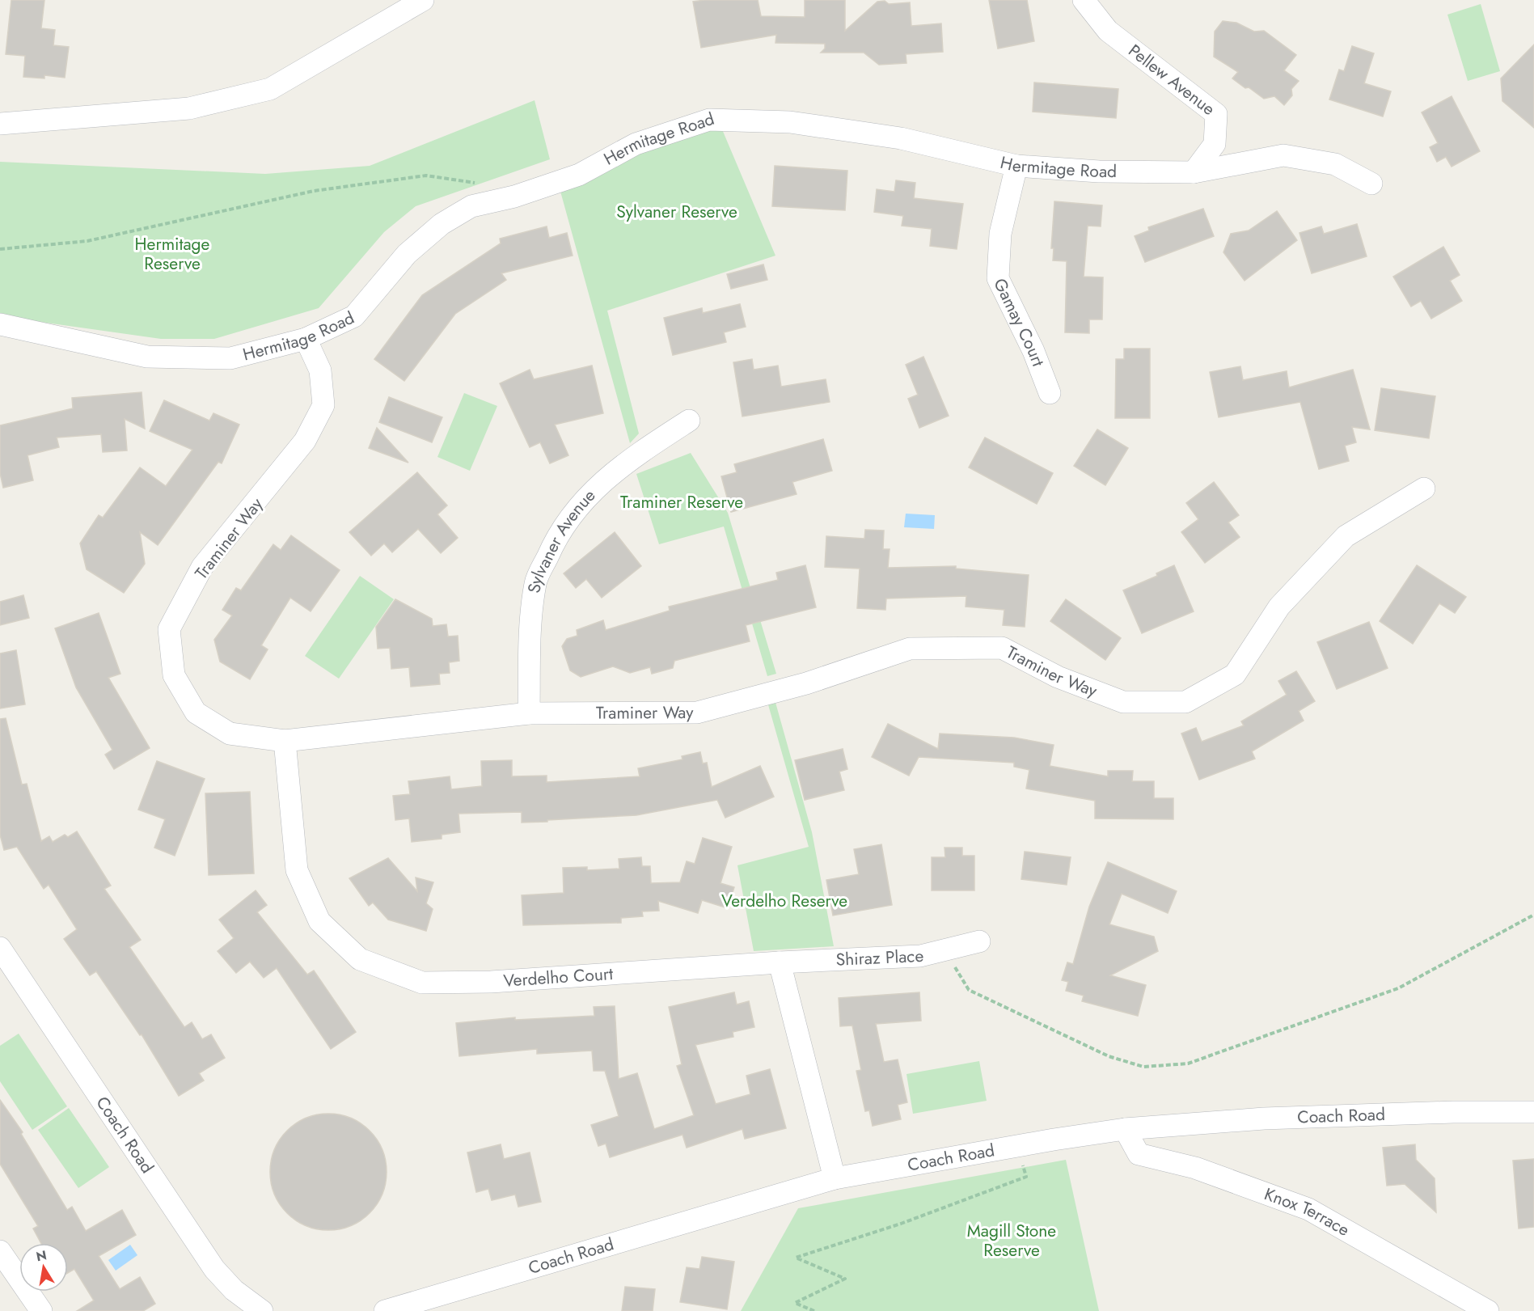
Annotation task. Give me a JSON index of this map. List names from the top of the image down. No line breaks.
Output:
{"streets":{"street":["Pellew Avenue","Hermitage Road","Gamay Court","Traminer Way","Sylvaner Avenue","Shiraz Place","Verdelho Court","Coach Road","Knox Terrace"]},"crossings":[["Pellew Avenue","Hermitage Road"],["Hermitage Road","Gamay Court"],["Hermitage Road","Traminer Way"],["Traminer Way","Sylvaner Avenue"],["Traminer Way","Verdelho Court"],["Shiraz Place","Verdelho Court"],["Coach Road","Knox Terrace"]],"parks":["Sylvaner Reserve","Hermitage Reserve","Traminer Reserve","Verdelho Reserve","Magill Stone Reserve"],"north":"top"}
